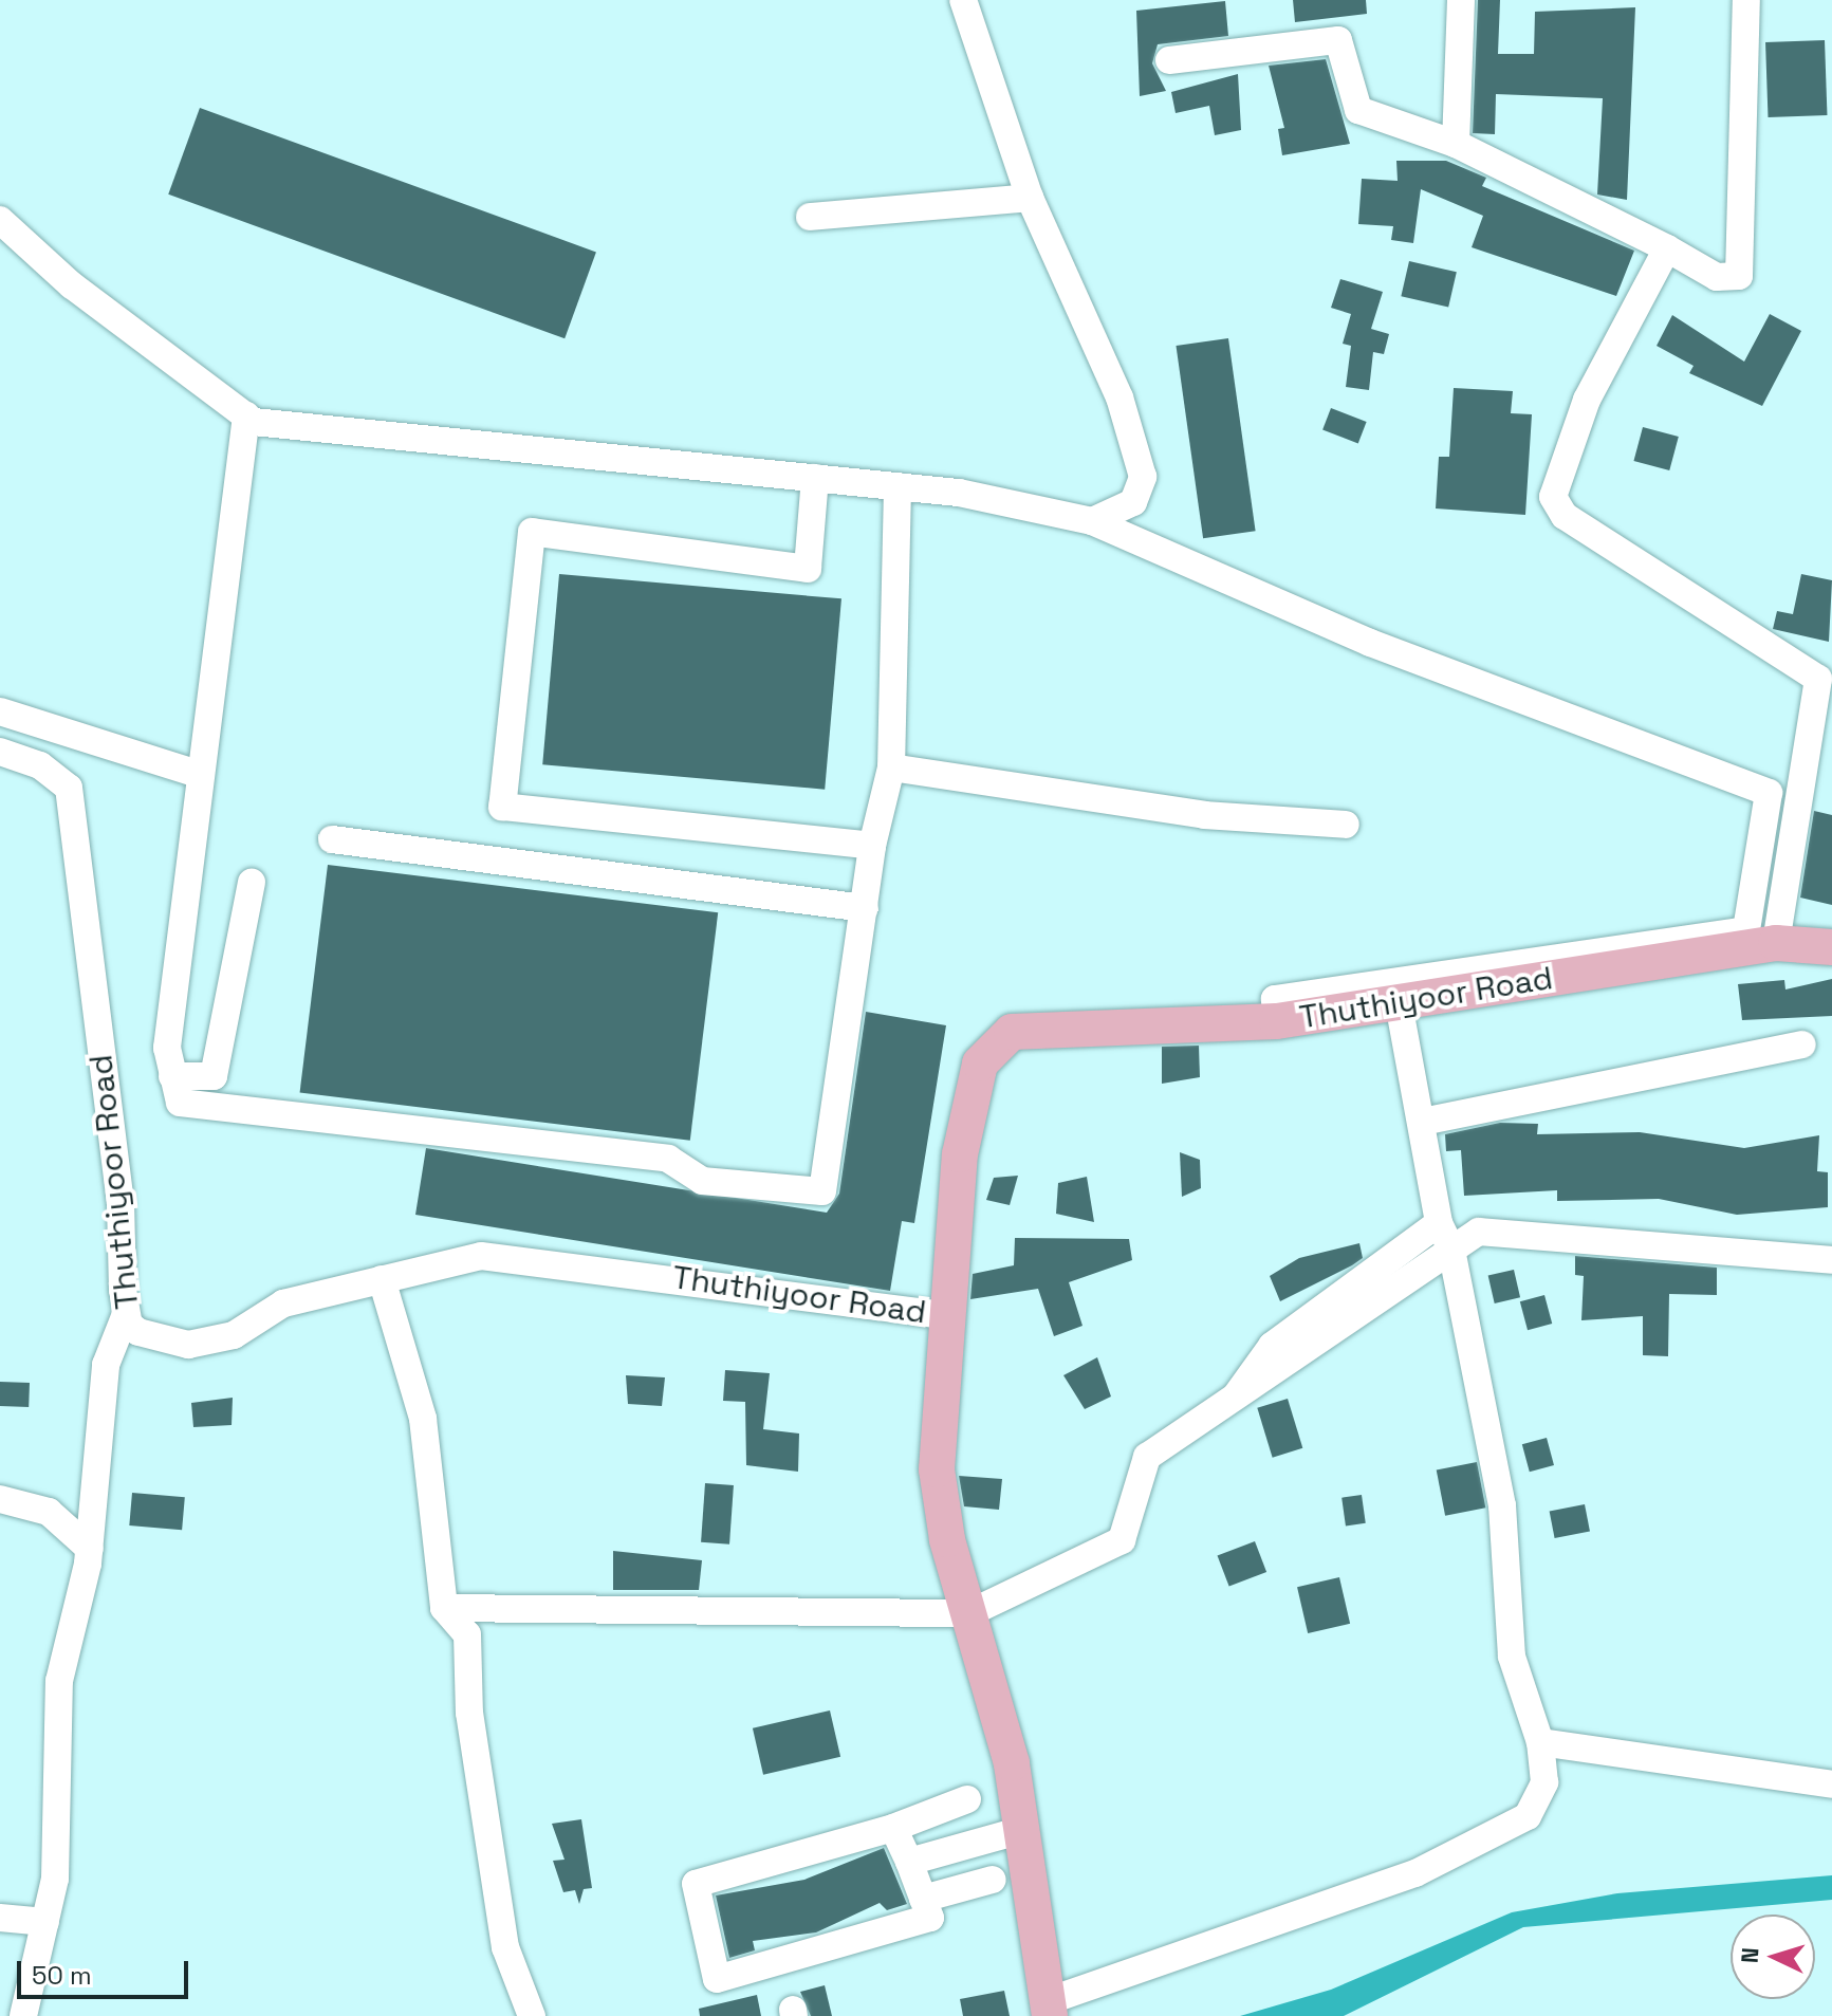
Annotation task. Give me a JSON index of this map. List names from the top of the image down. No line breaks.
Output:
{"streets":{"main road":["Thuthiyoor Road"]},"scale_bar":"50 m","north":"left"}
